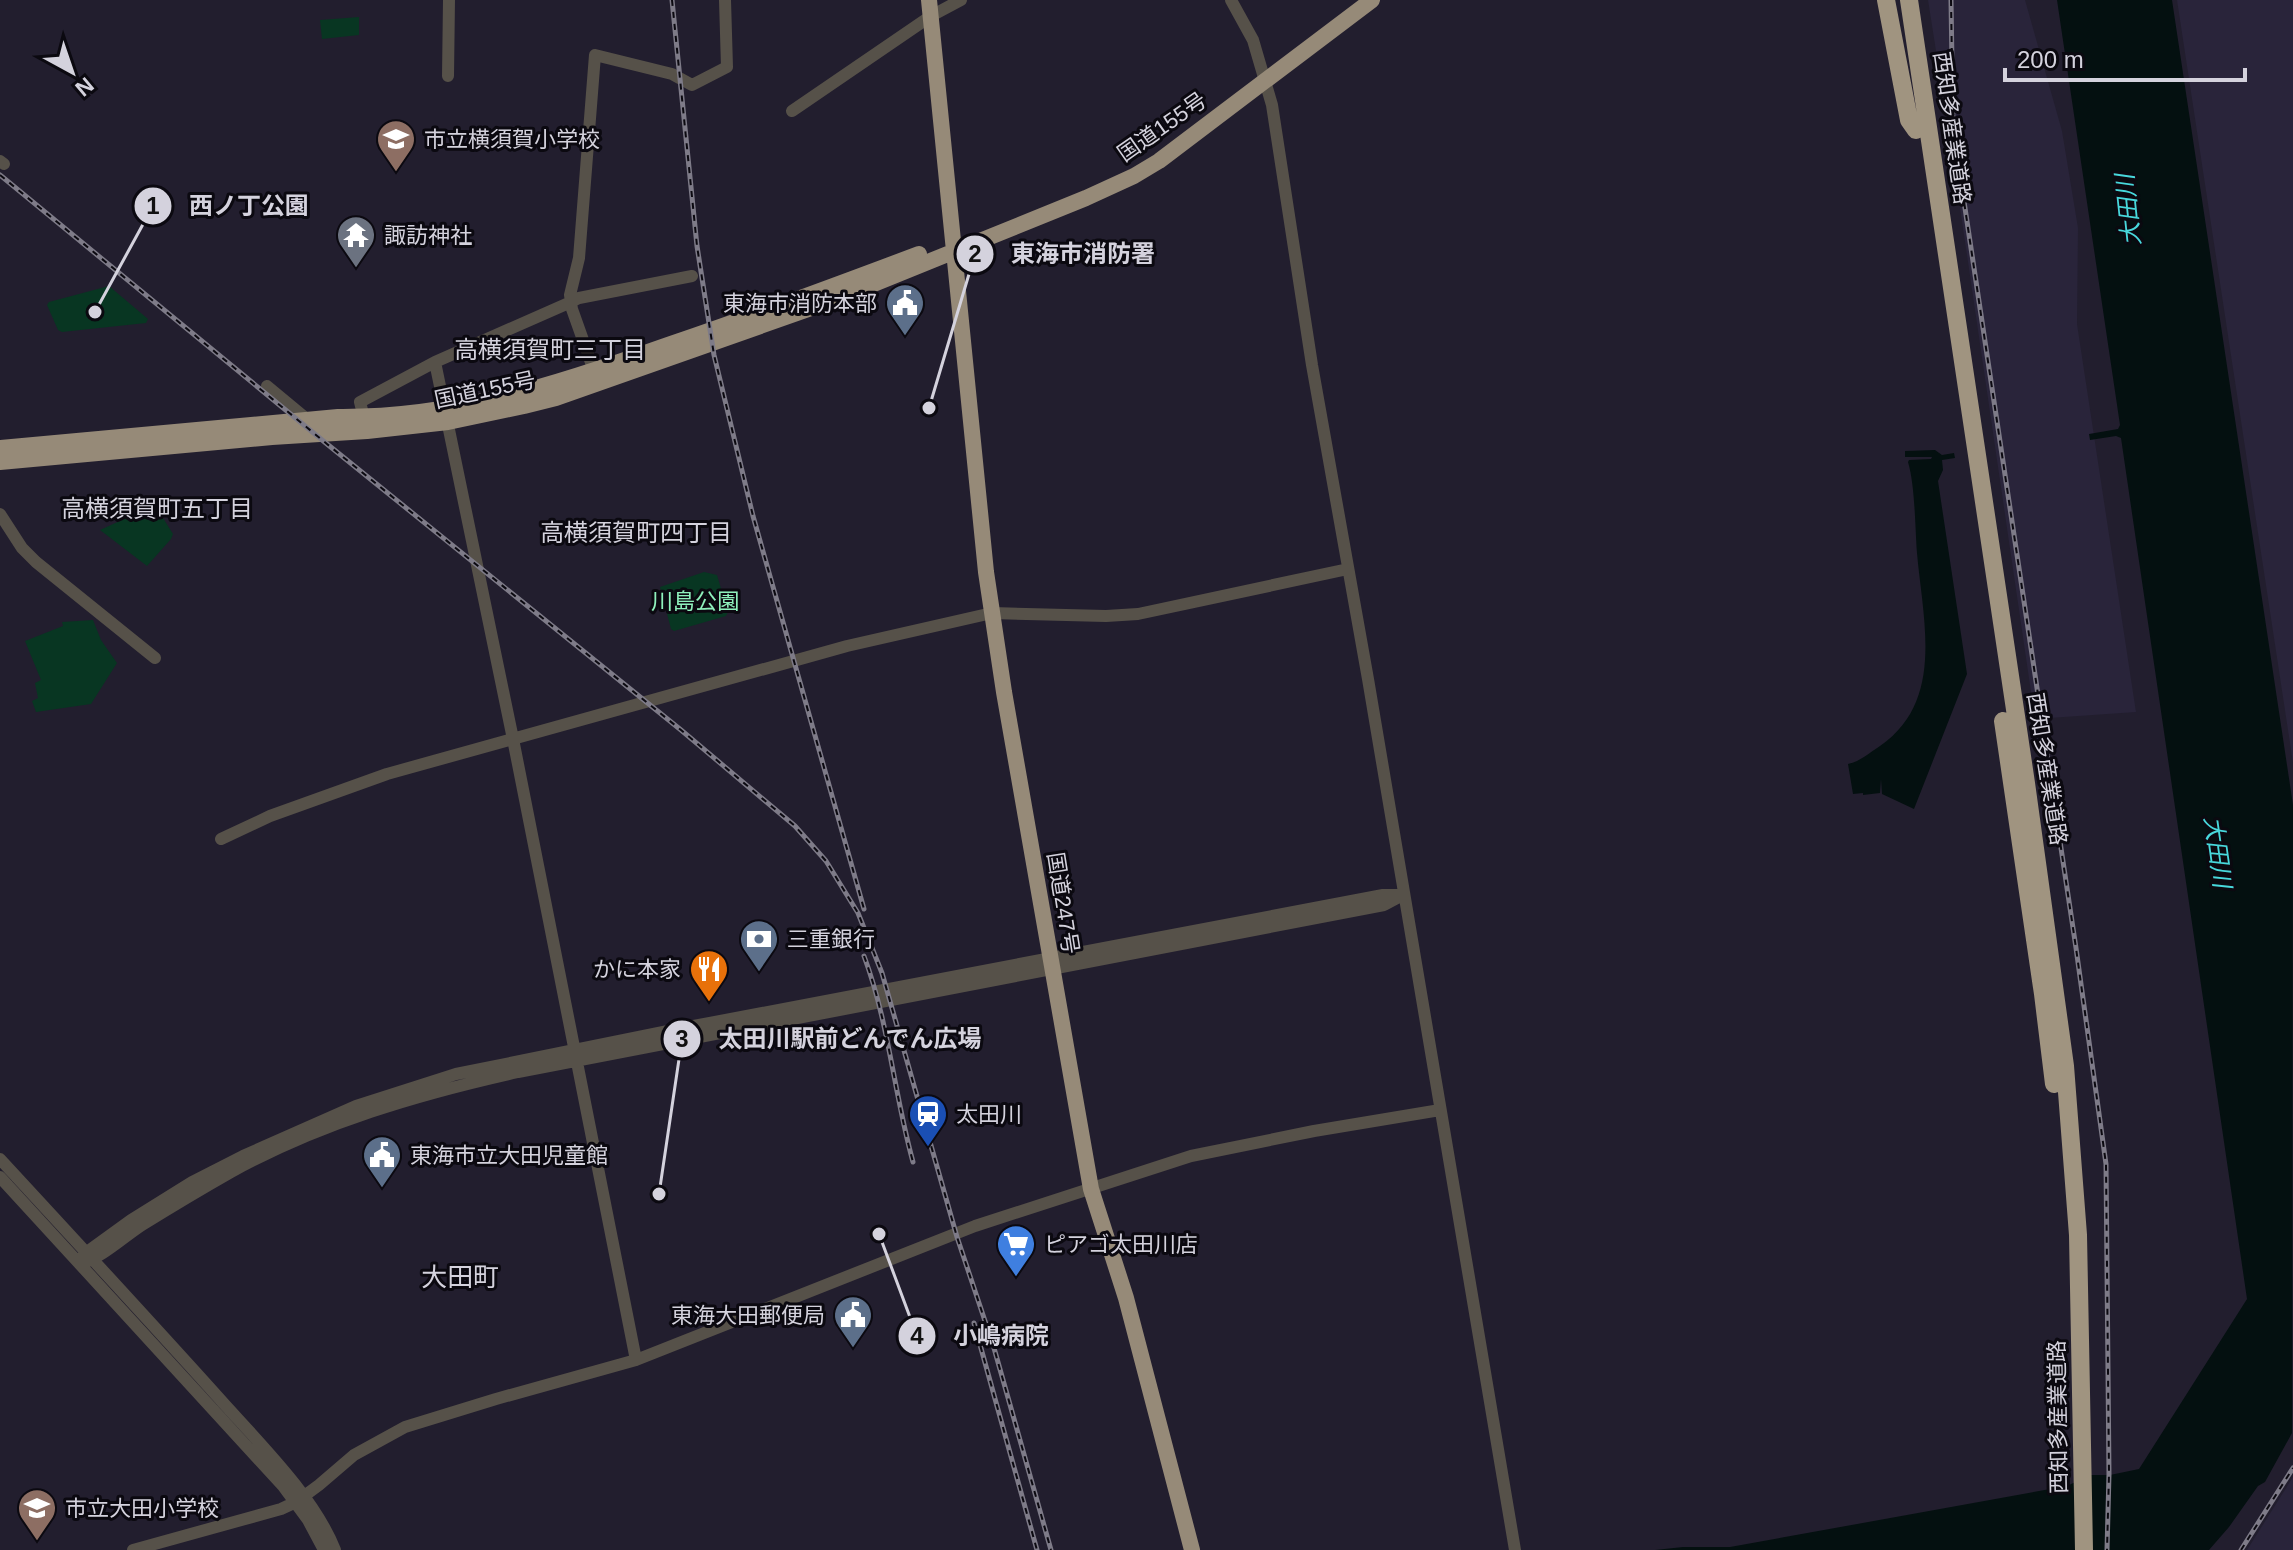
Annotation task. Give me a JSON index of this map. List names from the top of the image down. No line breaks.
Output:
{"streets":{"highway":["国道155号","西知多産業道路","国道247号"]},"crossings":[["国道155号","国道247号"]],"districts":["高横須賀町三丁目","高横須賀町五丁目","高横須賀町四丁目","大田町"],"water":["大田川"],"parks":["川島公園"],"places":{"school or university":["市立横須賀小学校","市立大田小学校"],"temple":["諏訪神社"],"other":["西ノ丁公園","東海市消防署","太田川駅前どんでん広場","小嶋病院"],"public building":["東海市消防本部","東海市立大田児童館","東海大田郵便局"],"bank":["三重銀行"],"restaurant":["かに本家"],"station":["太田川"],"supermarket":["ピアゴ太田川店"]},"scale_bar":"200 m","north":"bottom right"}
